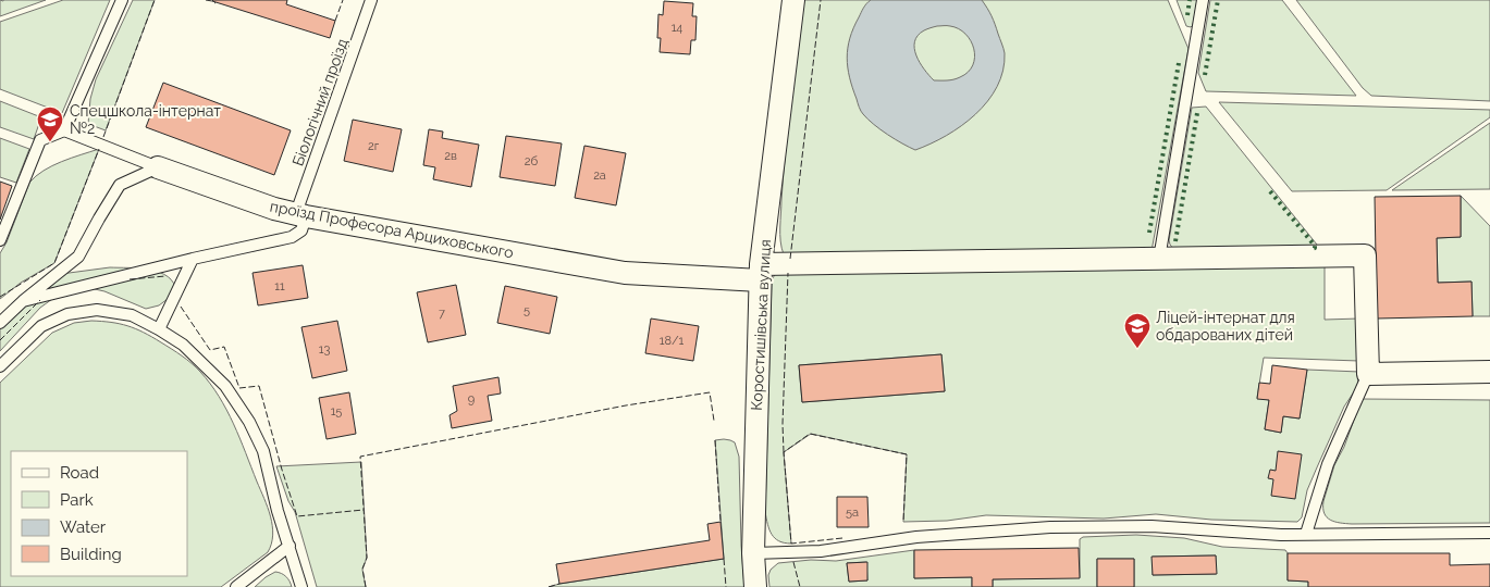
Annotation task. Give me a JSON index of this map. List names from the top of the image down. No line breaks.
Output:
{"streets":{"street":["проїзд Професора Арциховського","Коростишівська вулиця"],"lane":["Біологічний проїзд"]},"crossings":[["Біологічний проїзд","проїзд Професора Арциховського"],["проїзд Професора Арциховського","Коростишівська вулиця"]],"places":{"school or university":["Спецшкола-інтернат №2","Ліцей-інтернат для обдарованих дітей"]},"house_numbers":["14","2г","2в","2б","2а","11","5","7","18/1","13","9","15","5а"],"legend":["Road","Park","Water","Building"]}
